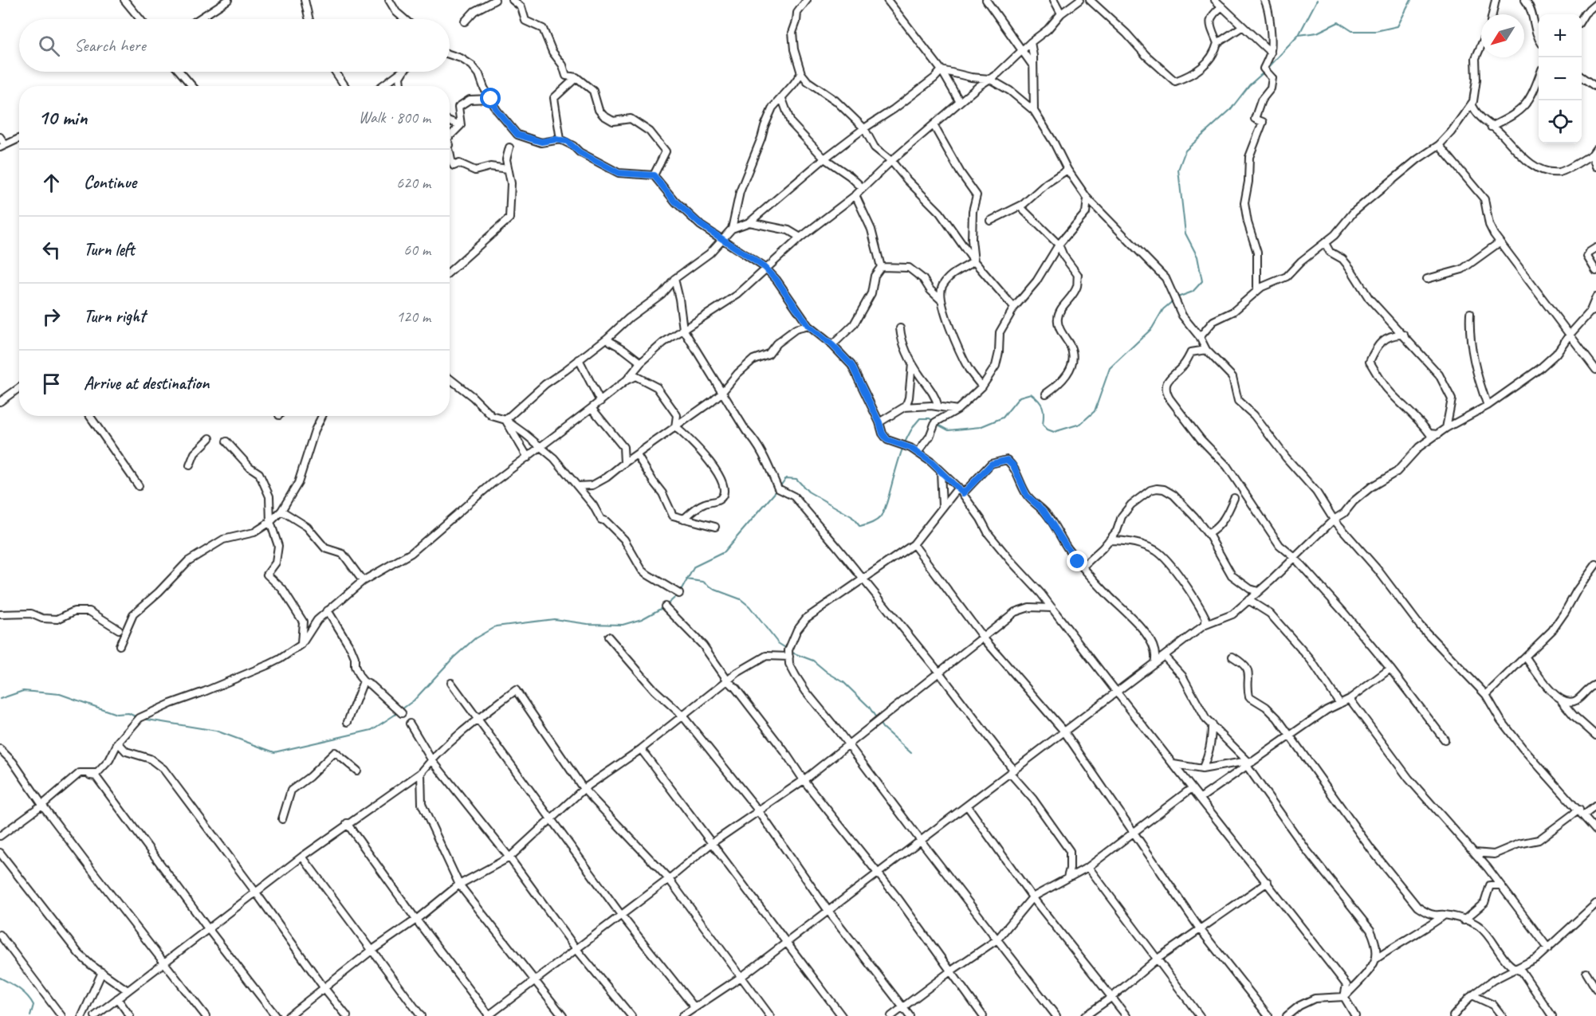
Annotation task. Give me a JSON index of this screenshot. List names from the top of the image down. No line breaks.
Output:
{"north":"bottom left","page":{"map_buttons":["+","−"],"search":"Search here","heading":["10 min","Walk · 800 m"],"list":[["Continue","620 m"],["Turn left","60 m"],["Turn right","120 m"],"Arrive at destination"]}}
